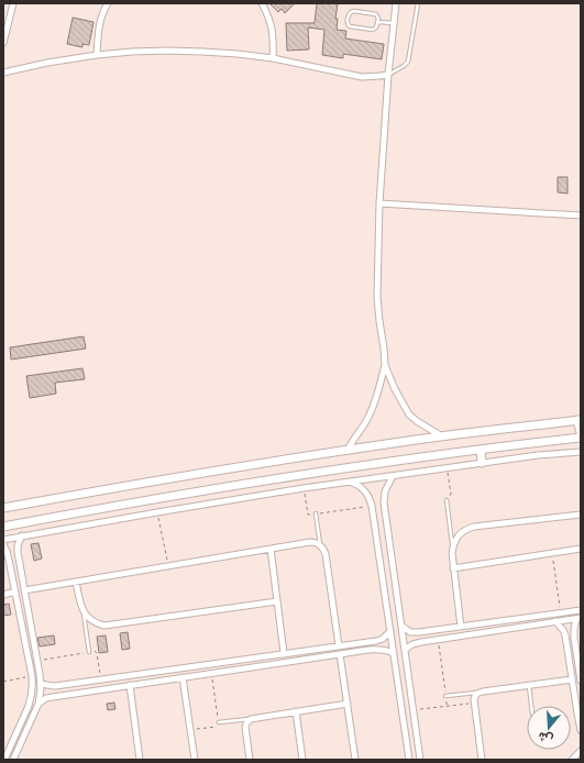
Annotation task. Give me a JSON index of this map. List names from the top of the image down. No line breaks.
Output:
{"north":"bottom"}
